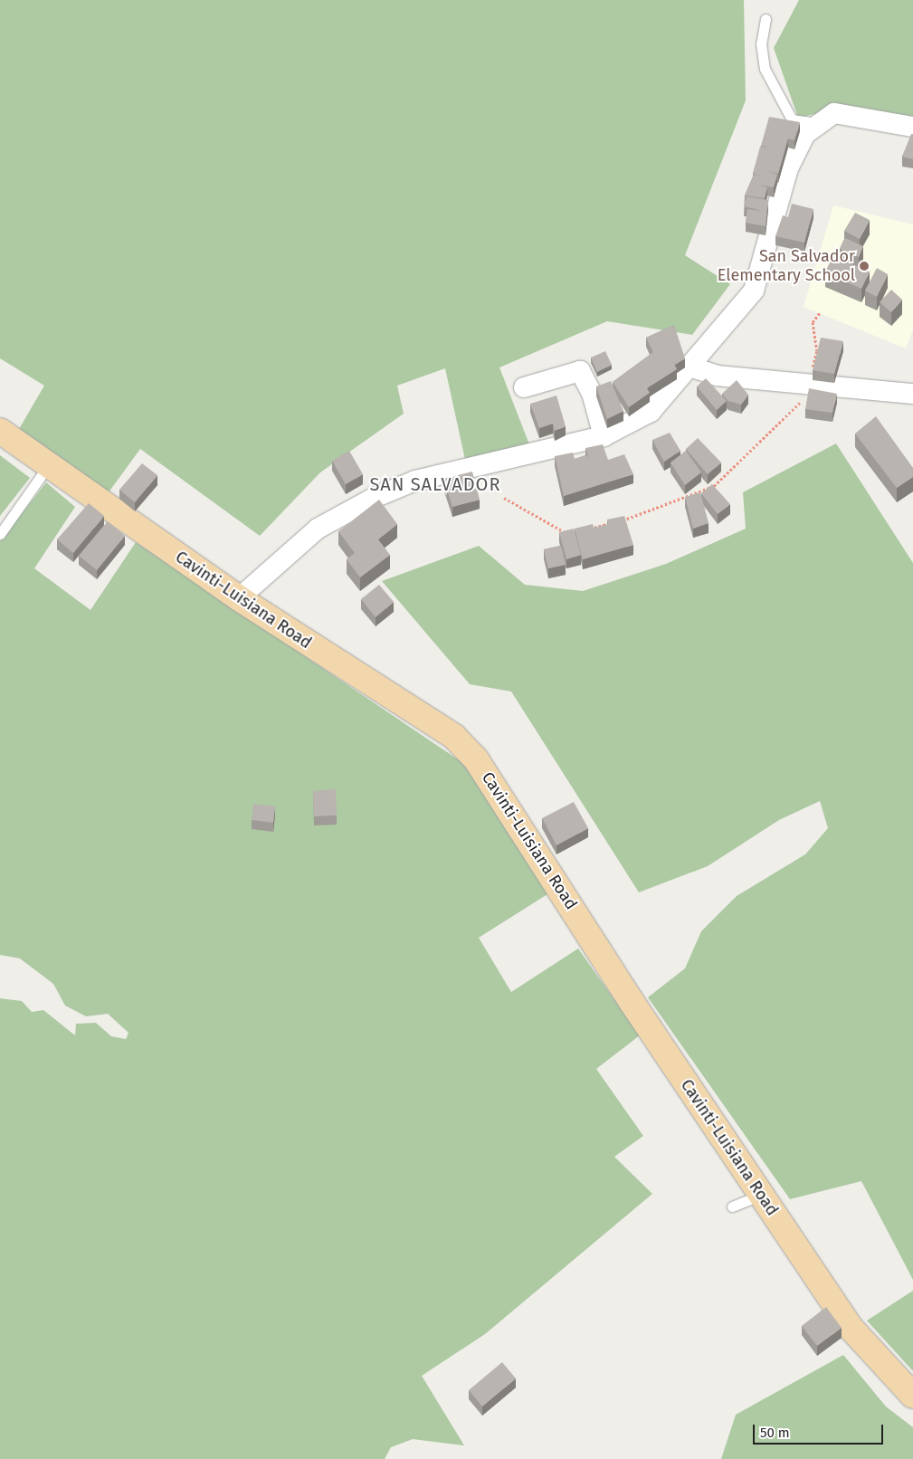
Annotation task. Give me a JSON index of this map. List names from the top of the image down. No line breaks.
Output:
{"streets":{"main road":["Cavinti-Luisiana Road"]},"districts":["SAN SALVADOR"],"places":["San Salvador Elementary School"],"scale_bar":"50 m"}
